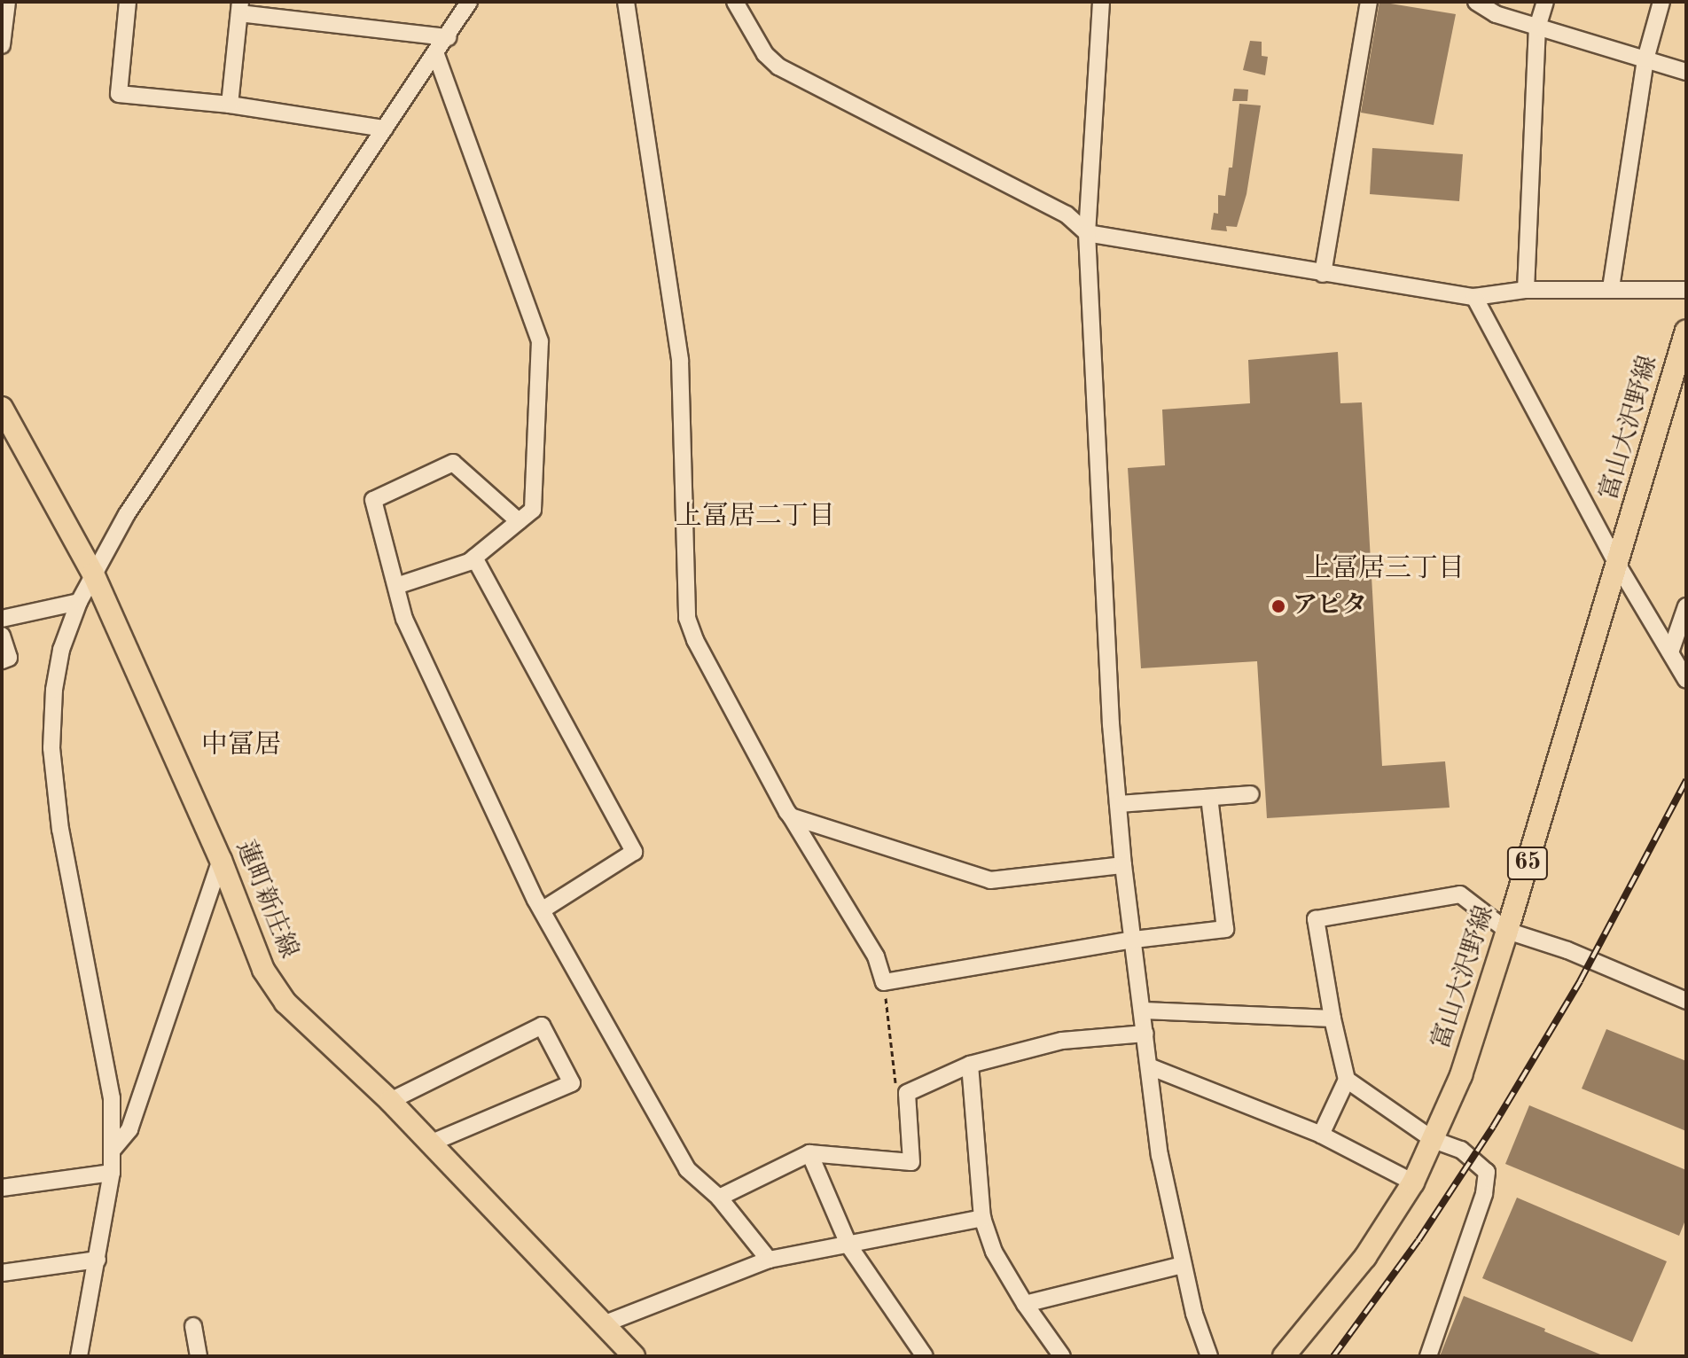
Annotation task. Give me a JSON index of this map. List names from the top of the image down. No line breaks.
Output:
{"streets":{"main road":["富山大沢野線","65","蓮町新庄線"]},"districts":["上冨居二丁目","上冨居三丁目","中冨居"],"places":["アピタ"]}
